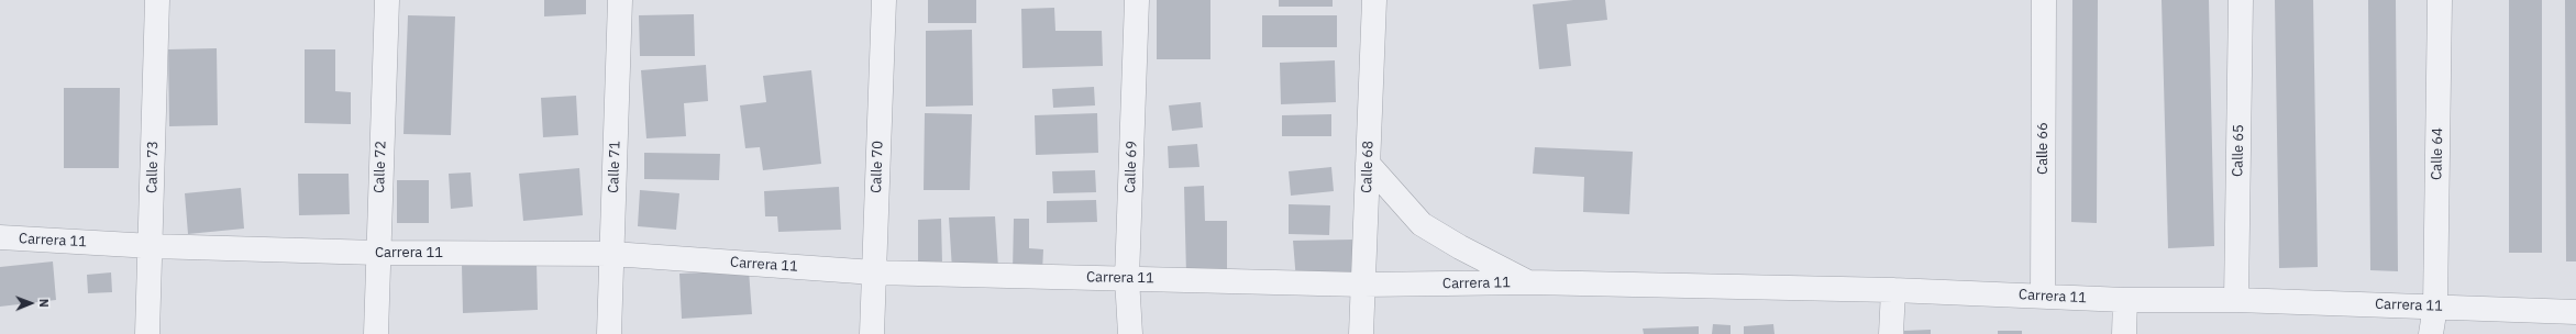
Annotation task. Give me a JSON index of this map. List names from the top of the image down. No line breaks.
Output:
{"streets":{"street":["Calle 66","Calle 65","Calle 64","Calle 73","Calle 72","Calle 71","Calle 70","Calle 69","Calle 68","Carrera 11"]},"crossings":[["Calle 66","Carrera 11"],["Calle 65","Carrera 11"],["Calle 64","Carrera 11"],["Calle 73","Carrera 11"],["Calle 72","Carrera 11"],["Calle 71","Carrera 11"],["Calle 70","Carrera 11"],["Calle 69","Carrera 11"],["Calle 68","Carrera 11"]],"north":"right"}
